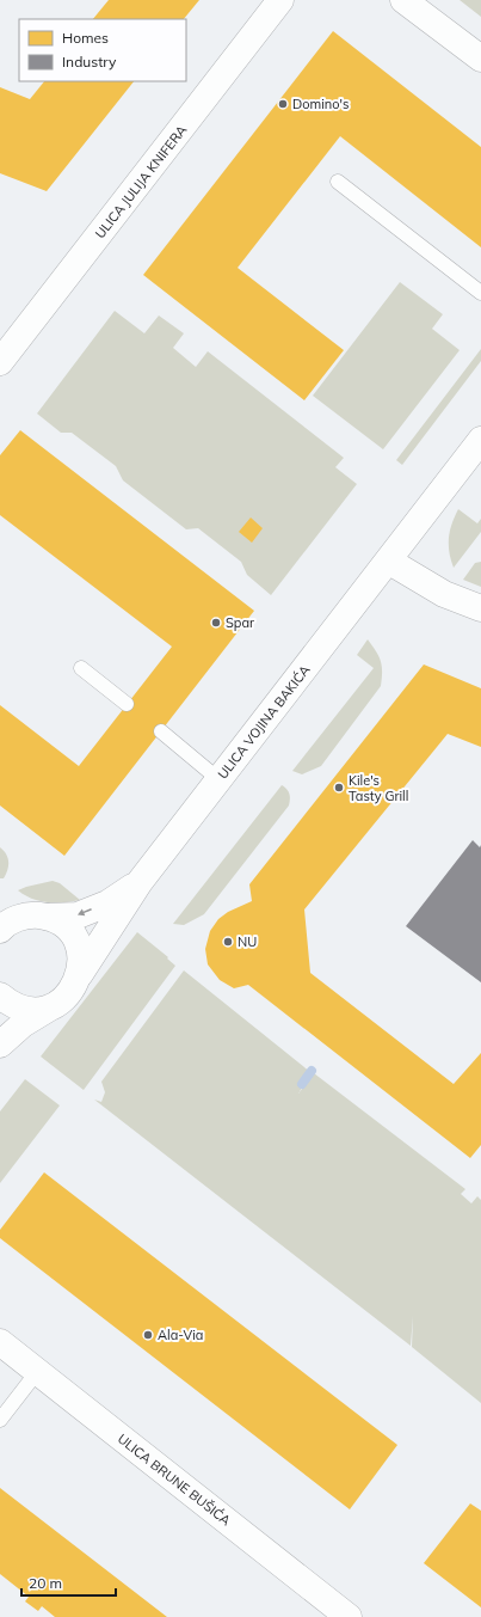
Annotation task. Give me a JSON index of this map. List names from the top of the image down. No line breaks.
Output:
{"streets":{"street":["ULICA JULIJA KNIFERA","ULICA VOJINA BAKIĆA","ULICA BRUNE BUŠIĆA"]},"places":["Domino's","Spar","Kile's Tasty Grill","NU","Ala-Via"],"legend":["Homes","Industry"],"scale_bar":"20 m"}
